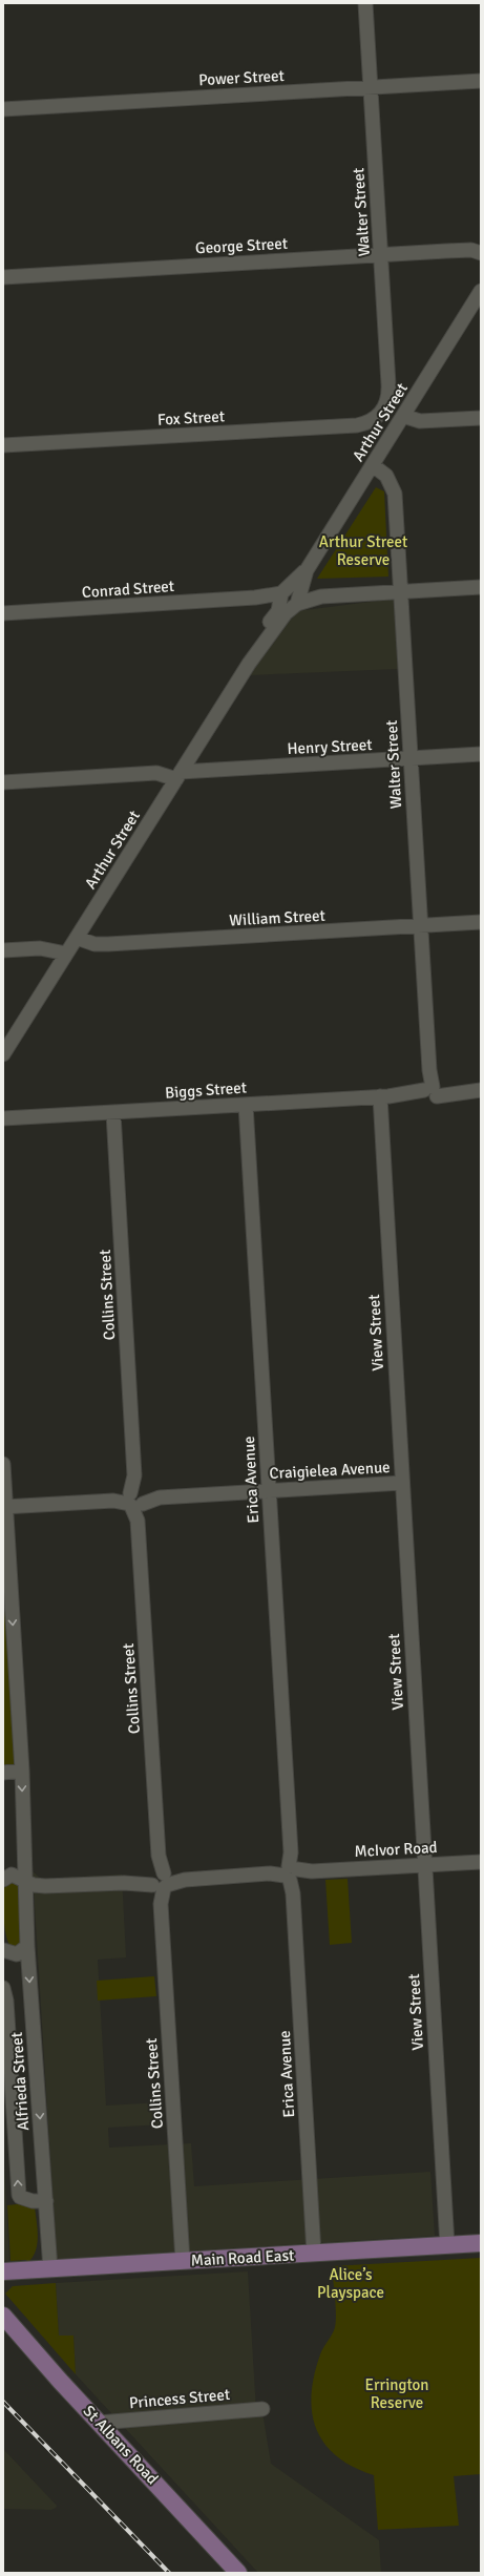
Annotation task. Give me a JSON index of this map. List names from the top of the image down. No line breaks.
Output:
{"streets":{"main road":["Main Road East","St Albans Road"],"street":["Power Street","Walter Street","George Street","Fox Street","Arthur Street","Conrad Street","Henry Street","William Street","Biggs Street","Collins Street","View Street","Craigielea Avenue","Erica Avenue","McIvor Road","Alfrieda Street","Princess Street"]},"crossings":[["Power Street","Walter Street"],["Walter Street","George Street"],["Walter Street","Fox Street"],["Walter Street","Arthur Street"],["Walter Street","Conrad Street"],["Walter Street","Henry Street"],["Walter Street","William Street"],["Walter Street","Biggs Street"],["Arthur Street","Conrad Street"],["Arthur Street","Henry Street"],["Arthur Street","William Street"],["Biggs Street","Collins Street"],["Biggs Street","View Street"],["Biggs Street","Erica Avenue"],["Collins Street","Craigielea Avenue"],["Collins Street","McIvor Road"],["Collins Street","Main Road East"],["View Street","Craigielea Avenue"],["View Street","McIvor Road"],["View Street","Main Road East"],["Craigielea Avenue","Erica Avenue"],["Craigielea Avenue","Alfrieda Street"],["Erica Avenue","McIvor Road"],["Erica Avenue","Main Road East"],["McIvor Road","Alfrieda Street"],["Alfrieda Street","Main Road East"],["Princess Street","St Albans Road"]],"parks":["Arthur Street Reserve","Alice’s Playspace","Errington Reserve"]}
